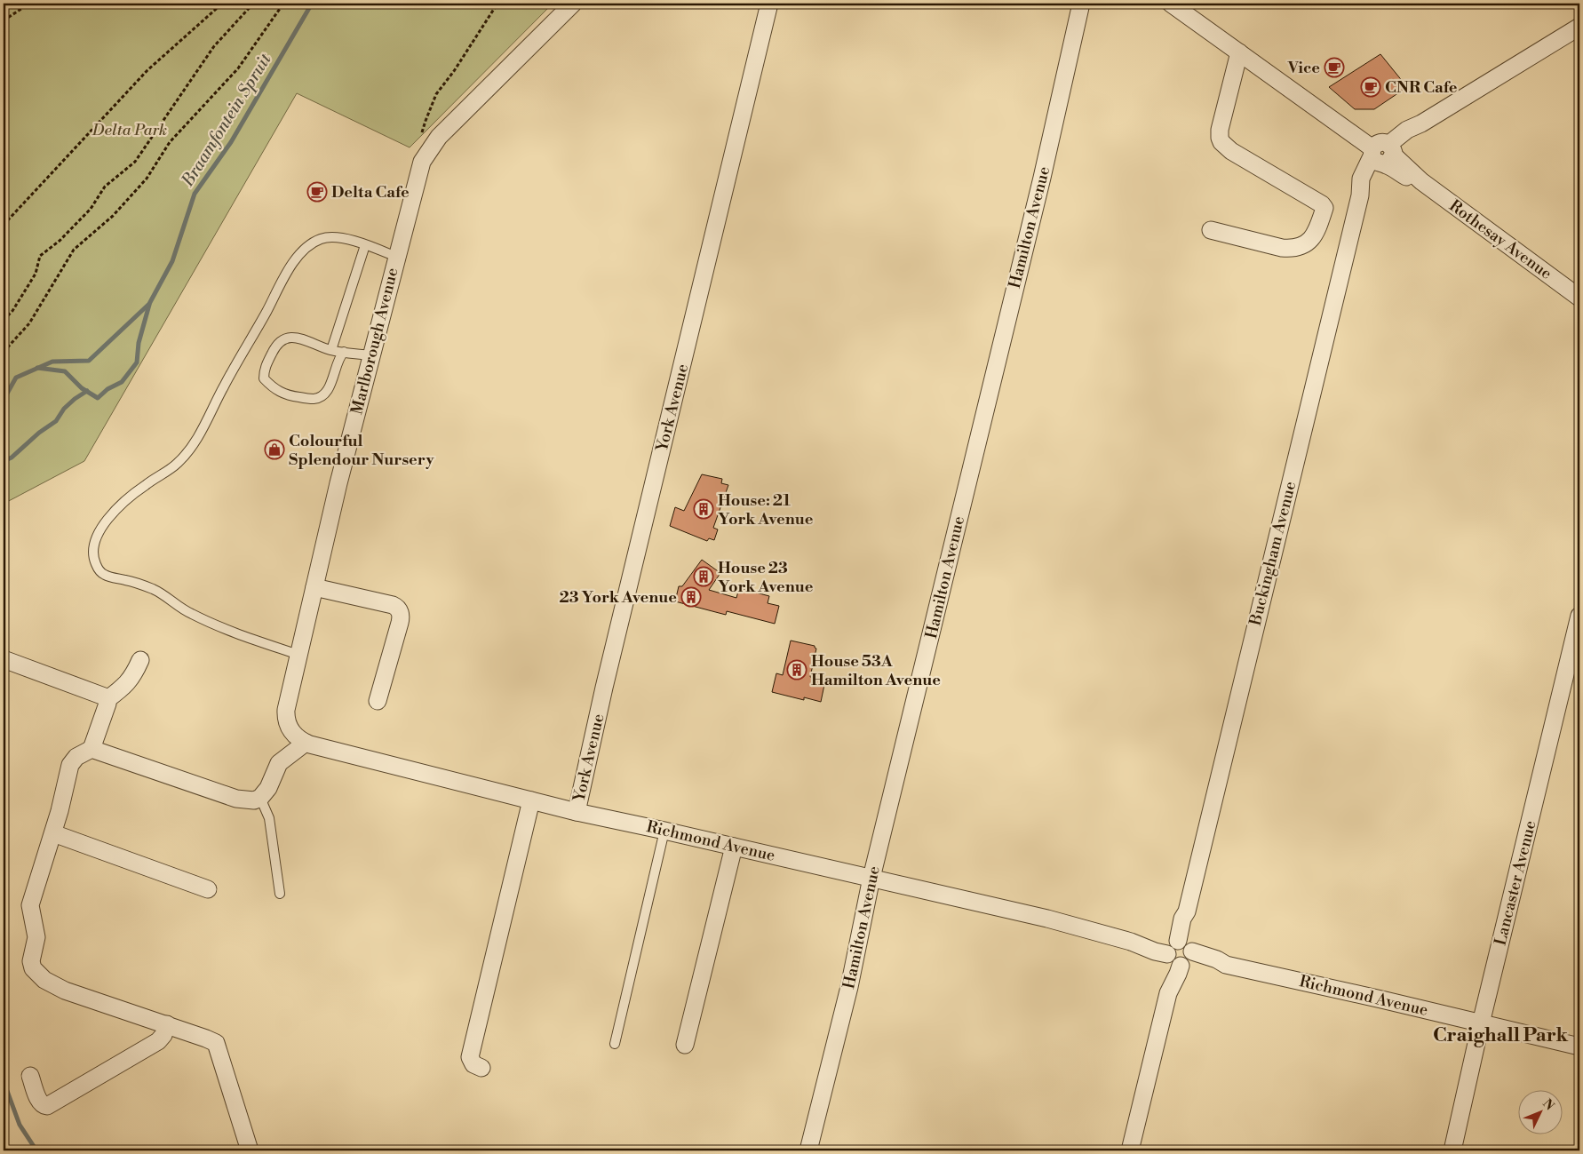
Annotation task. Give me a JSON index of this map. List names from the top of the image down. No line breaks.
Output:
{"streets":{"street":["Hamilton Avenue","Rothesay Avenue","Marlborough Avenue","York Avenue","Buckingham Avenue","Richmond Avenue","Lancaster Avenue"]},"crossings":[["Hamilton Avenue","Richmond Avenue"],["Rothesay Avenue","Buckingham Avenue"],["Marlborough Avenue","Richmond Avenue"],["York Avenue","Richmond Avenue"],["Buckingham Avenue","Richmond Avenue"],["Richmond Avenue","Lancaster Avenue"]],"districts":["Craighall Park"],"water":["Braamfontein Spruit"],"parks":["Delta Park"],"places":{"cafe":["Vice","CNR Cafe","Delta Cafe"],"shop":["Colourful Splendour Nursery"],"building":["House: 21 York Avenue","House 23 York Avenue","23 York Avenue","House 53A Hamilton Avenue"]},"north":"top right"}
